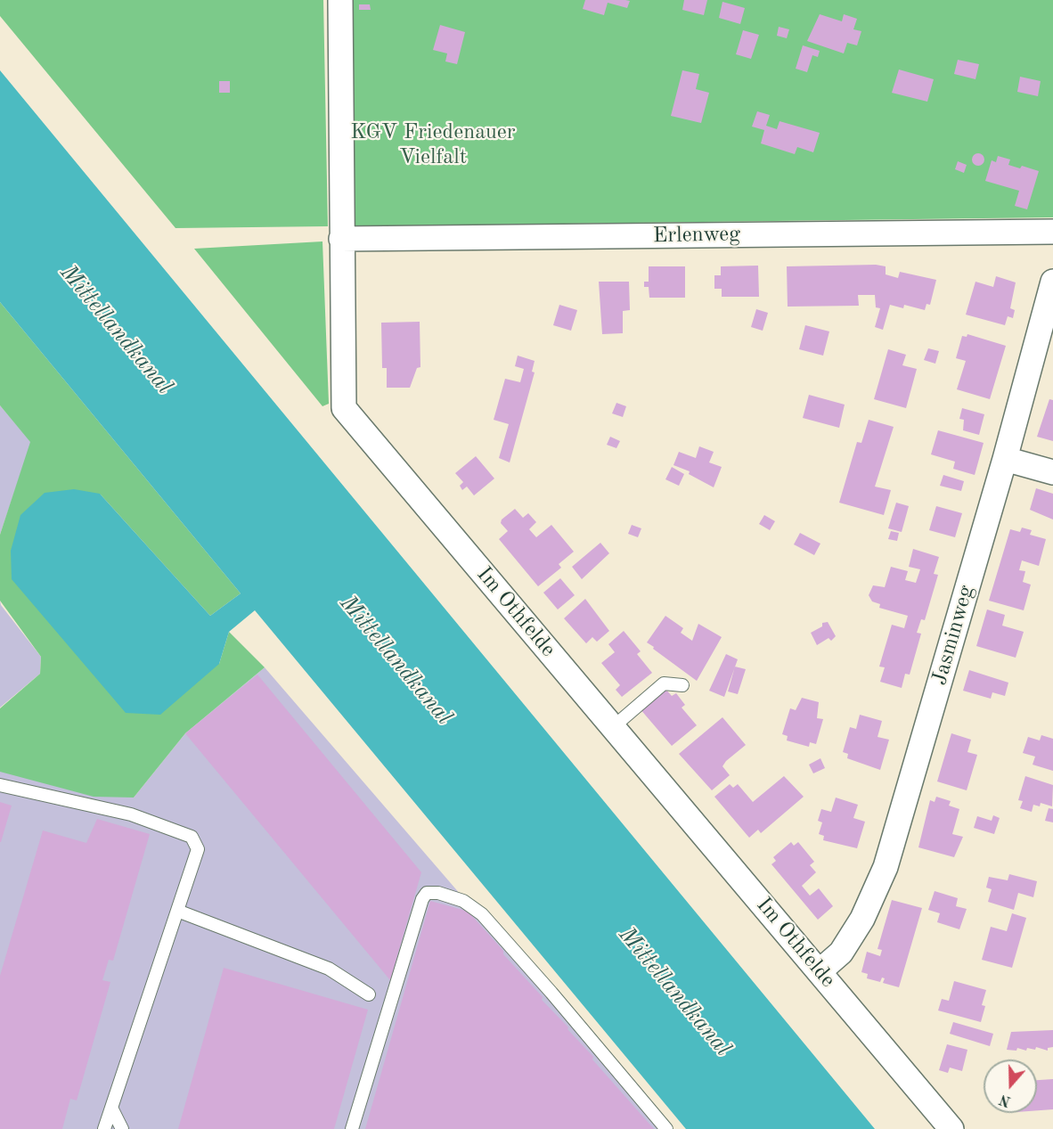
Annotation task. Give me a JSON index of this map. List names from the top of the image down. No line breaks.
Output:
{"streets":{"street":["Erlenweg","Im Othfelde","Jasminweg"]},"crossings":[["Erlenweg","Im Othfelde"],["Im Othfelde","Jasminweg"]],"water":["Mittellandkanal"],"parks":["KGV Friedenauer Vielfalt"],"north":"bottom"}
